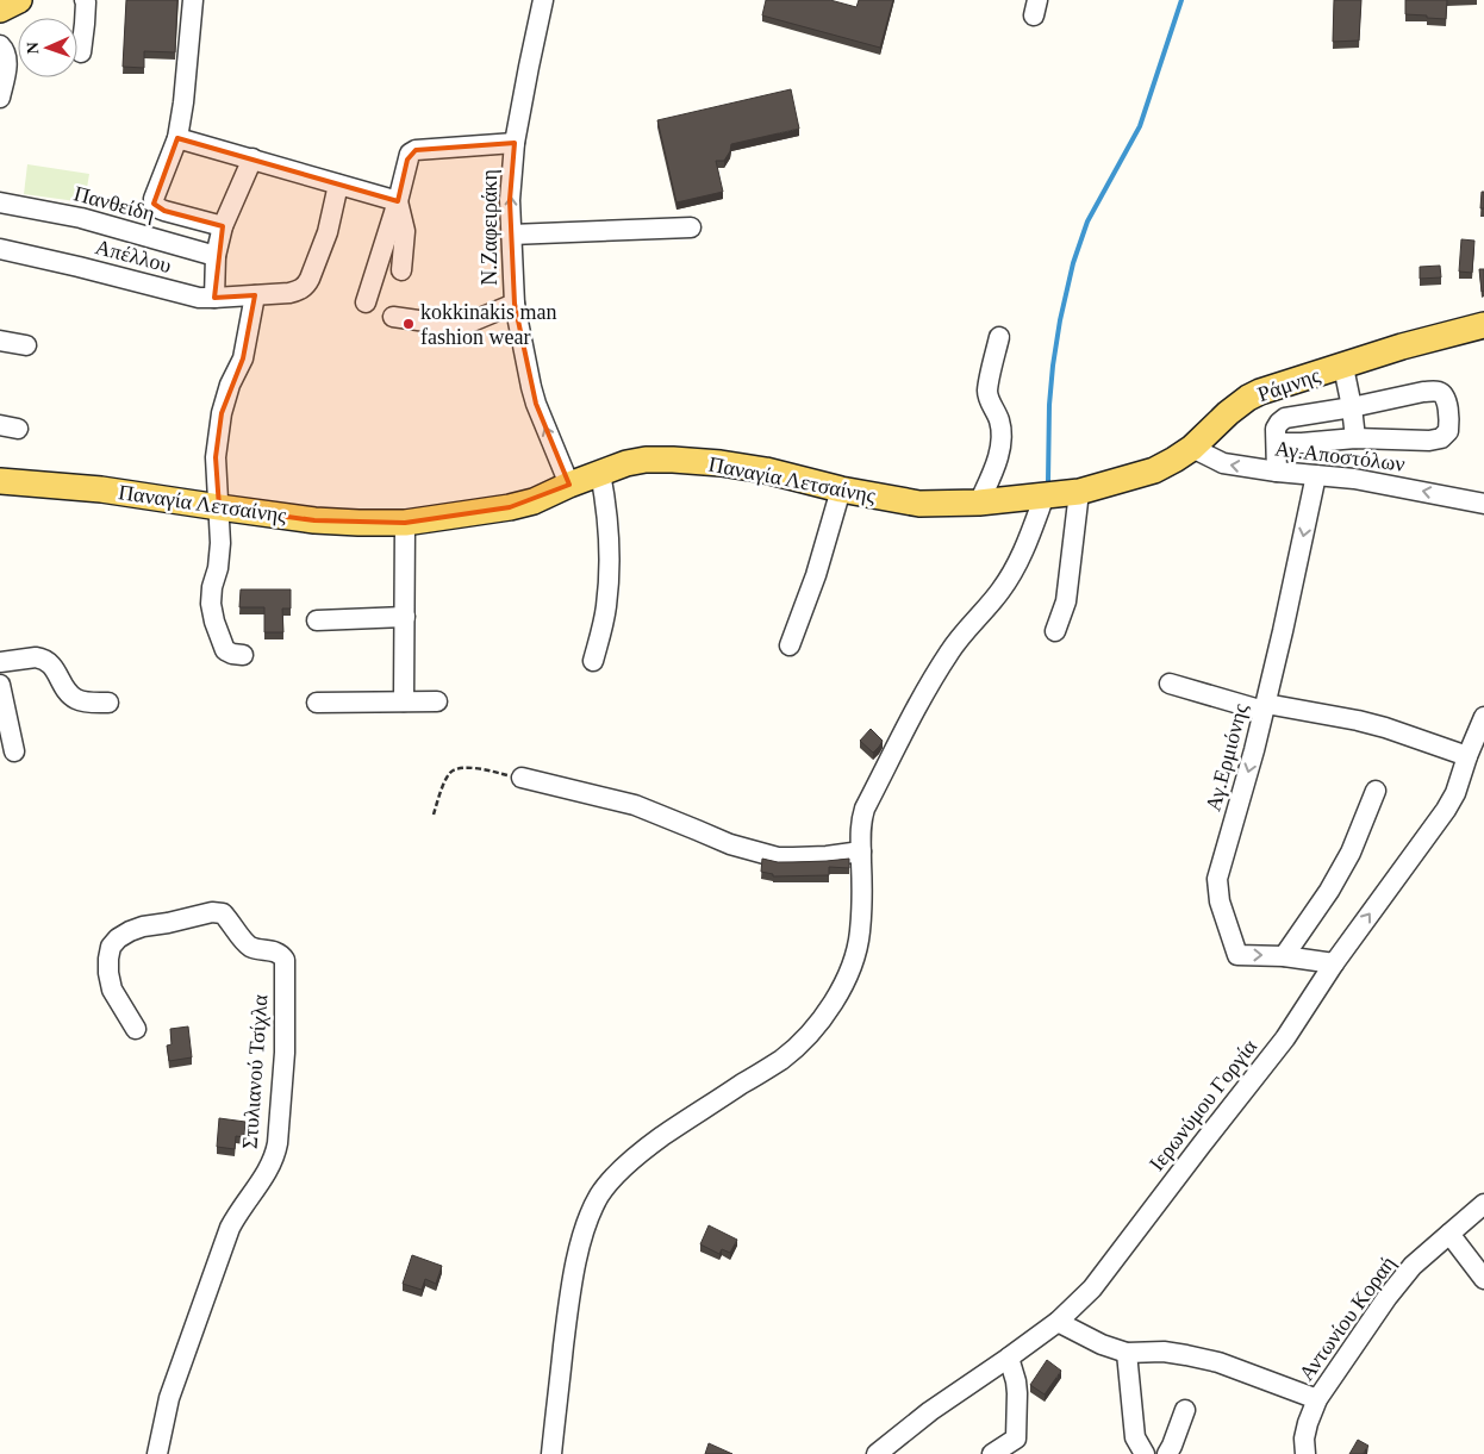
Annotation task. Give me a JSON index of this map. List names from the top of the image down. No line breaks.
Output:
{"streets":{"main road":["Ράμνης","Παναγία Λετσαίνης"],"street":["Πανθείδη","Ν.Ζαφειράκη","Απέλλου","Αγ.Αποστόλων","Αγ.Ερμιόνης","Στυλιανού Τσίχλα","Ιερωνύμου Γοργία","Αντωνίου Κοραή"]},"crossings":[["Ν.Ζαφειράκη","Παναγία Λετσαίνης"],["Ράμνης","Αγ.Αποστόλων"],["Ράμνης","Παναγία Λετσαίνης"],["Αγ.Αποστόλων","Αγ.Ερμιόνης"],["Αγ.Ερμιόνης","Ιερωνύμου Γοργία"]],"one_way":["Ν.Ζαφειράκη","Αγ.Αποστόλων","Αγ.Ερμιόνης"],"places":["kokkinakis man fashion wear"],"north":"left"}
